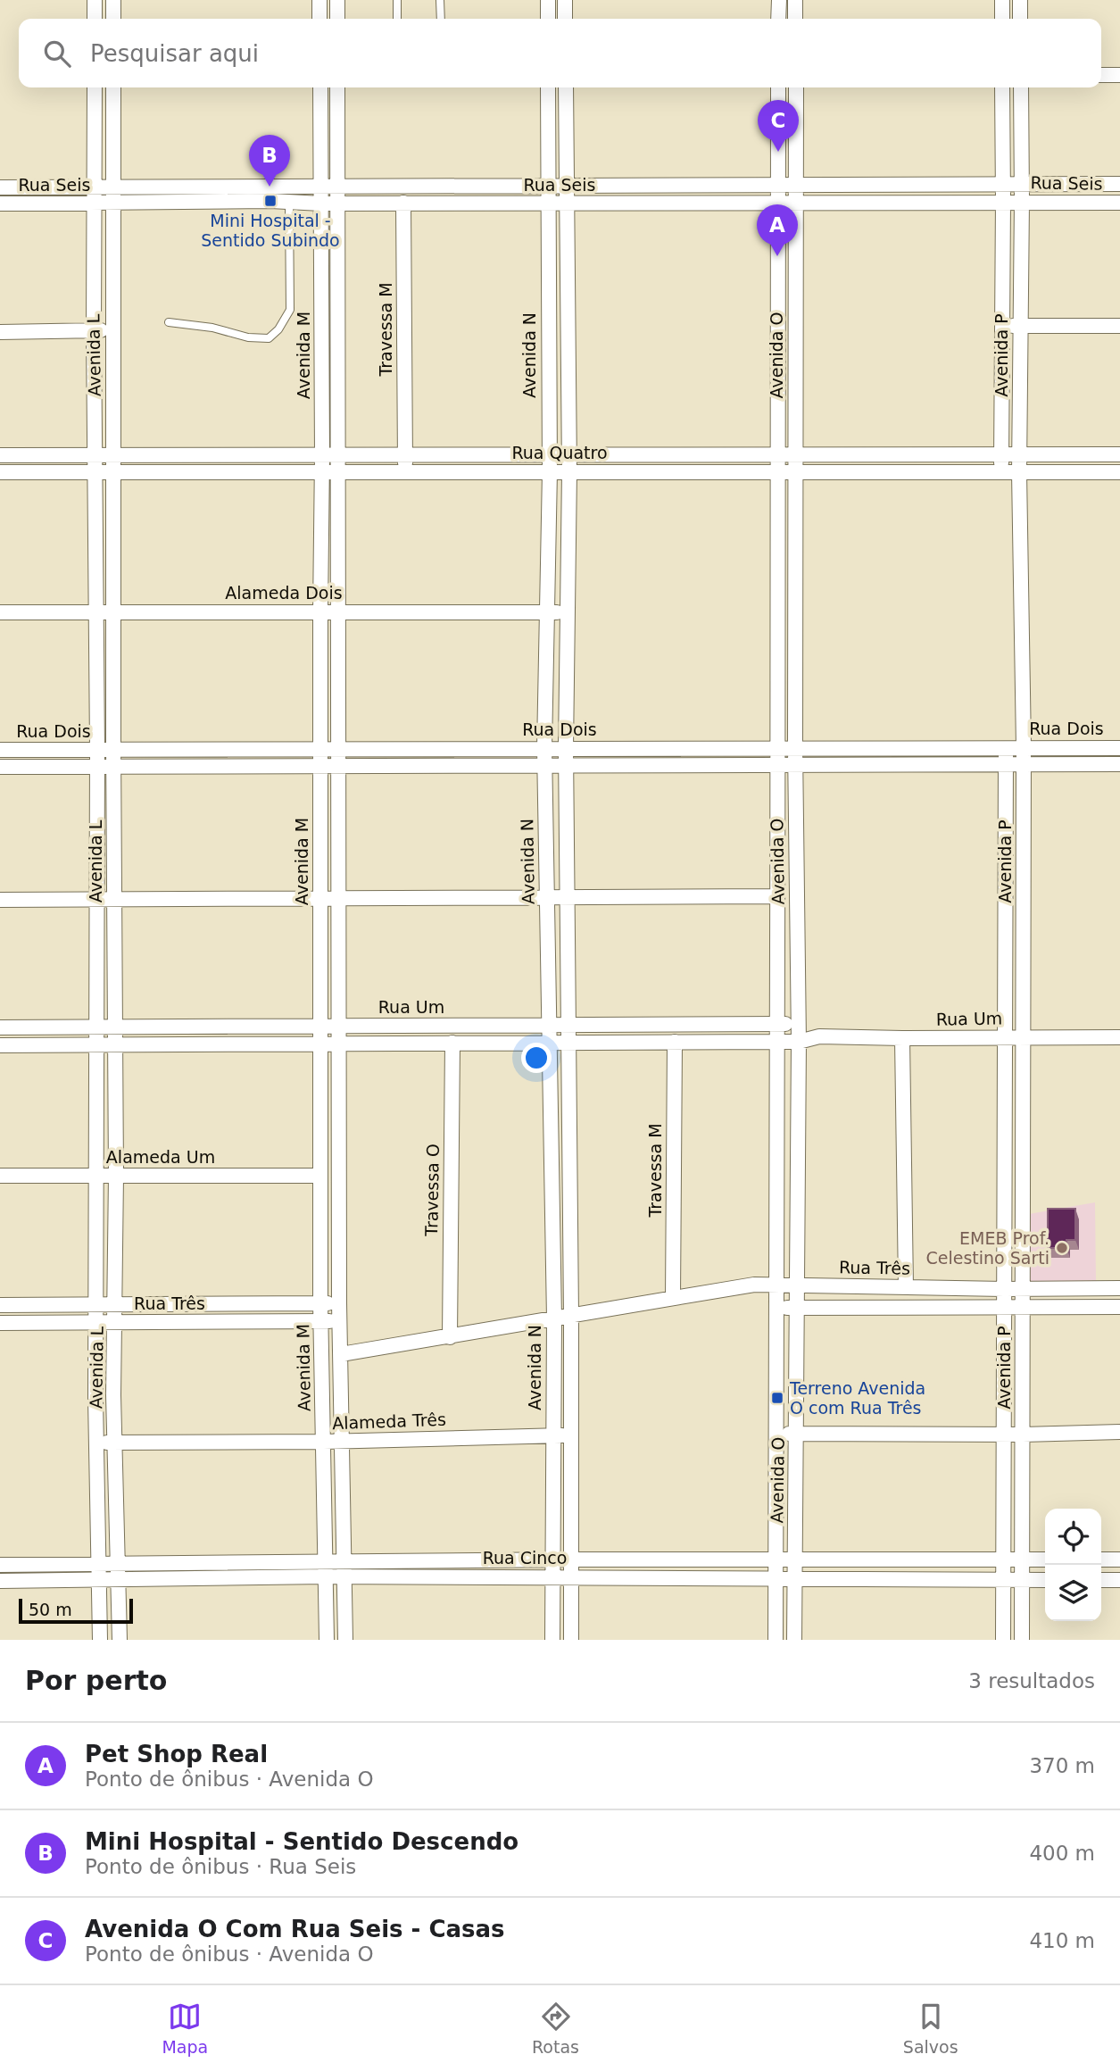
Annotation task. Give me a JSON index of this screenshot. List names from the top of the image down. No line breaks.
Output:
{"streets":{"street":["Rua Seis","Travessa M","Avenida L","Avenida M","Avenida N","Avenida O","Avenida P","Rua Quatro","Alameda Dois","Rua Dois","Rua Um","Alameda Um","Travessa O","Rua Três","Alameda Três","Rua Cinco"]},"crossings":[["Rua Seis","Travessa M"],["Rua Seis","Avenida L"],["Rua Seis","Avenida M"],["Rua Seis","Avenida N"],["Rua Seis","Avenida O"],["Rua Seis","Avenida P"],["Travessa M","Rua Quatro"],["Travessa M","Rua Um"],["Travessa M","Rua Três"],["Avenida L","Rua Quatro"],["Avenida L","Alameda Dois"],["Avenida L","Rua Dois"],["Avenida L","Rua Um"],["Avenida L","Alameda Um"],["Avenida L","Rua Três"],["Avenida L","Alameda Três"],["Avenida L","Rua Cinco"],["Avenida M","Rua Quatro"],["Avenida M","Alameda Dois"],["Avenida M","Rua Dois"],["Avenida M","Rua Um"],["Avenida M","Alameda Um"],["Avenida M","Rua Três"],["Avenida M","Alameda Três"],["Avenida M","Rua Cinco"],["Avenida N","Rua Quatro"],["Avenida N","Alameda Dois"],["Avenida N","Rua Dois"],["Avenida N","Rua Um"],["Avenida N","Rua Três"],["Avenida N","Alameda Três"],["Avenida N","Rua Cinco"],["Avenida O","Rua Quatro"],["Avenida O","Rua Dois"],["Avenida O","Rua Um"],["Avenida O","Rua Três"],["Avenida O","Rua Cinco"],["Avenida P","Rua Quatro"],["Avenida P","Rua Dois"],["Avenida P","Rua Um"],["Avenida P","Rua Três"],["Avenida P","Rua Cinco"],["Rua Um","Travessa O"],["Travessa O","Rua Três"]],"places":{"transit":["Mini Hospital - Sentido Subindo","Terreno Avenida O com Rua Três"],"other":["EMEB Prof. Celestino Sarti"]},"scale_bar":"50 m","page":{"search":"Pesquisar aqui","pins":["C","B","A"],"scale":"50 m","heading":["Por perto","3 resultados"],"list":[{"mark":"A","name":"Pet Shop Real","note":"Ponto de ônibus · Avenida O","value":"370 m"},{"mark":"B","name":"Mini Hospital - Sentido Descendo","note":"Ponto de ônibus · Rua Seis","value":"400 m"},{"mark":"C","name":"Avenida O Com Rua Seis - Casas","note":"Ponto de ônibus · Avenida O","value":"410 m"}],"nav":["Mapa","Rotas","Salvos"]}}
